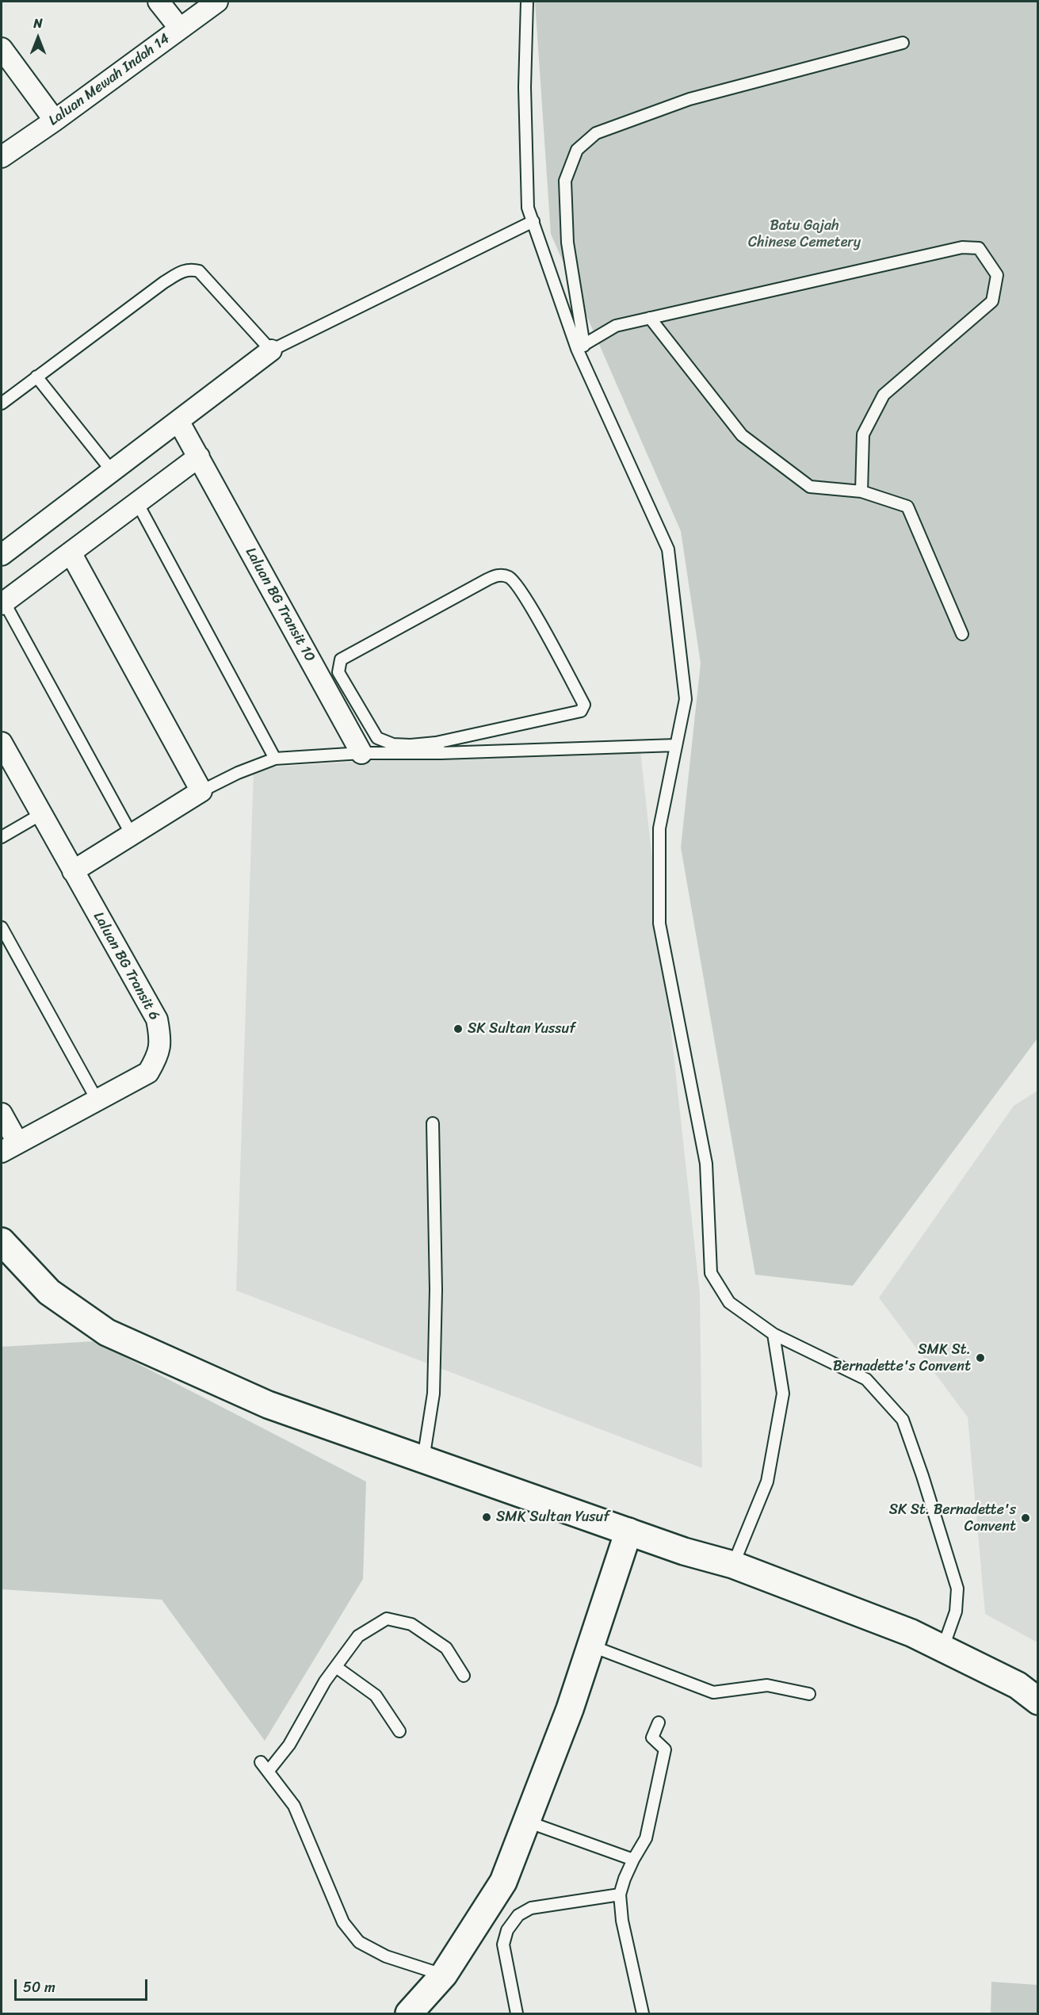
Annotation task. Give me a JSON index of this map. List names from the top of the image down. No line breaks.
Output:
{"streets":{"street":["Laluan Mewah Indah 14","Laluan BG Transit 10","Laluan BG Transit 6"]},"parks":["Batu Gajah Chinese Cemetery"],"places":["SK Sultan Yussuf","SMK St. Bernadette's Convent","SMK Sultan Yusuf","SK St. Bernadette's Convent"],"scale_bar":"50 m","north":"top"}
